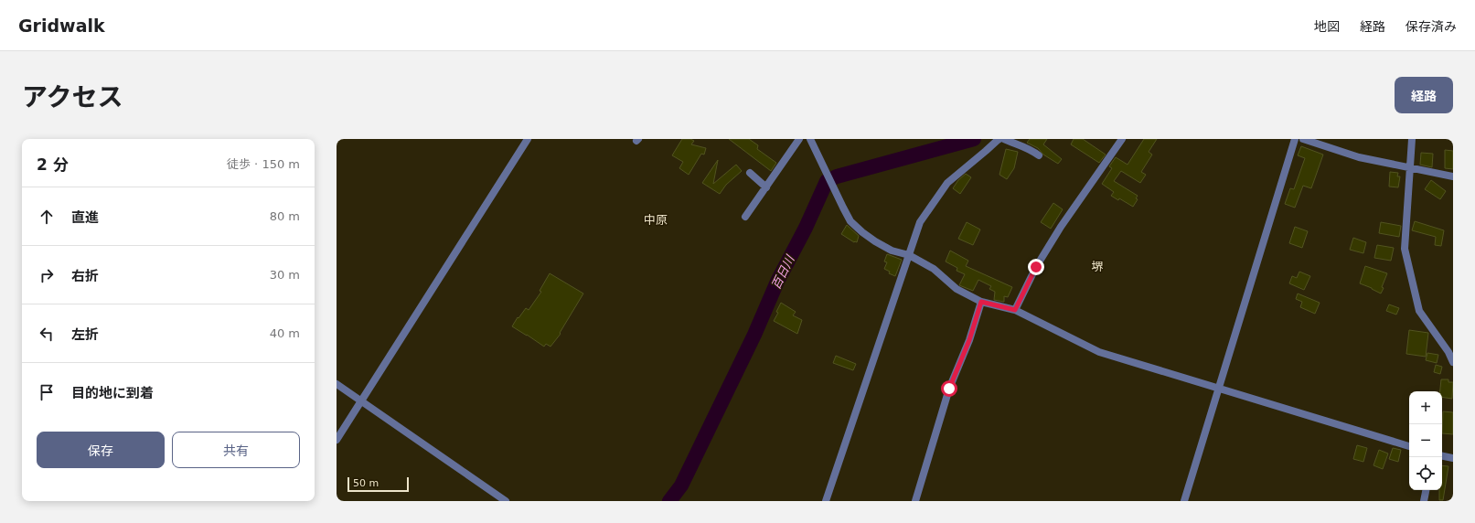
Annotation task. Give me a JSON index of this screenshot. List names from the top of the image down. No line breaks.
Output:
{"districts":["中原","堺"],"water":["百日川"],"scale_bar":"50 m","page":{"header":"Gridwalk","nav":["地図","経路","保存済み"],"title":"アクセス","buttons":["経路",["保存","共有"]],"heading":["2 分","徒歩 · 150 m"],"list":[["直進","80 m"],["右折","30 m"],["左折","40 m"],"目的地に到着"],"map_buttons":["+","−"],"scale":"50 m"}}
